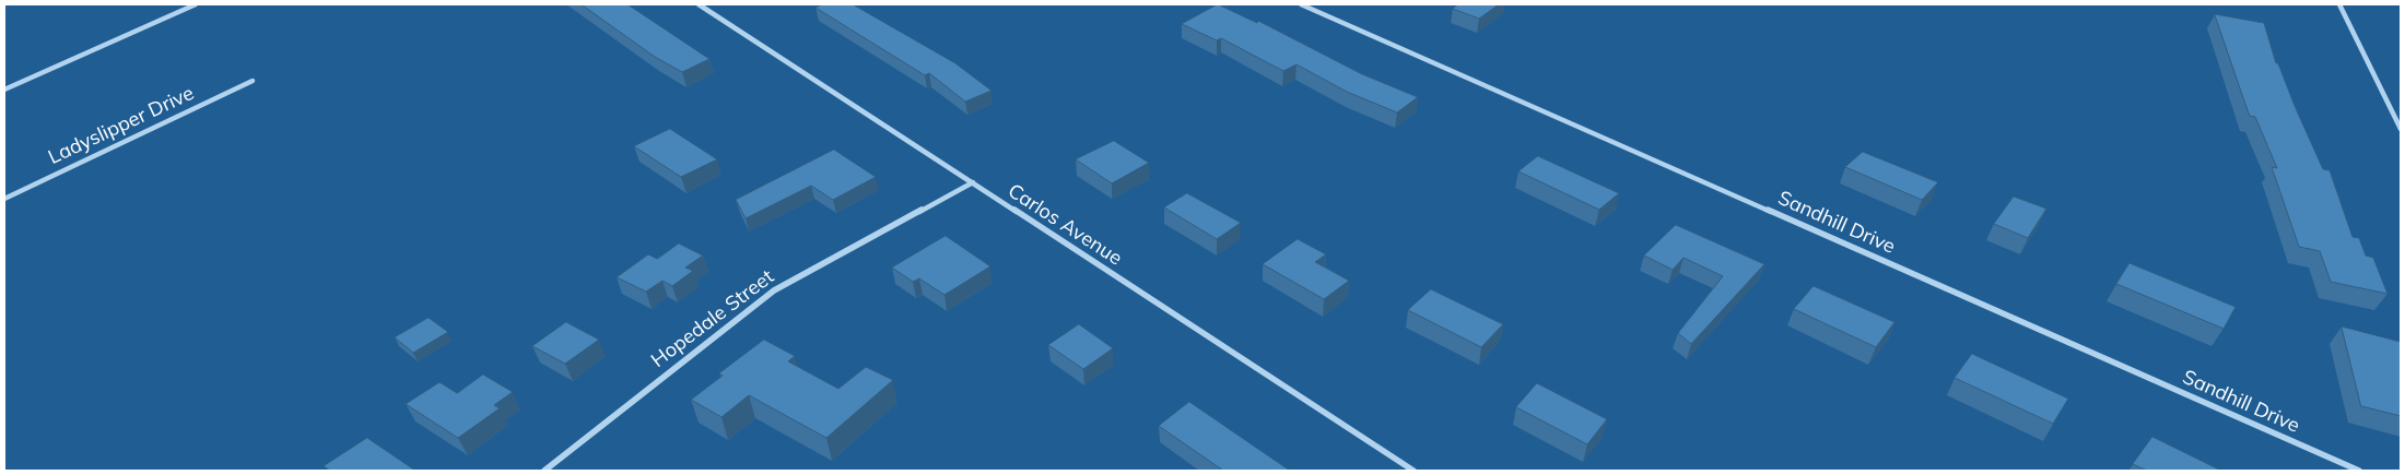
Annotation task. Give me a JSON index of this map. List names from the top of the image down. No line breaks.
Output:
{"streets":{"street":["Ladyslipper Drive","Sandhill Drive","Carlos Avenue","Hopedale Street"]},"crossings":[["Carlos Avenue","Hopedale Street"]]}
